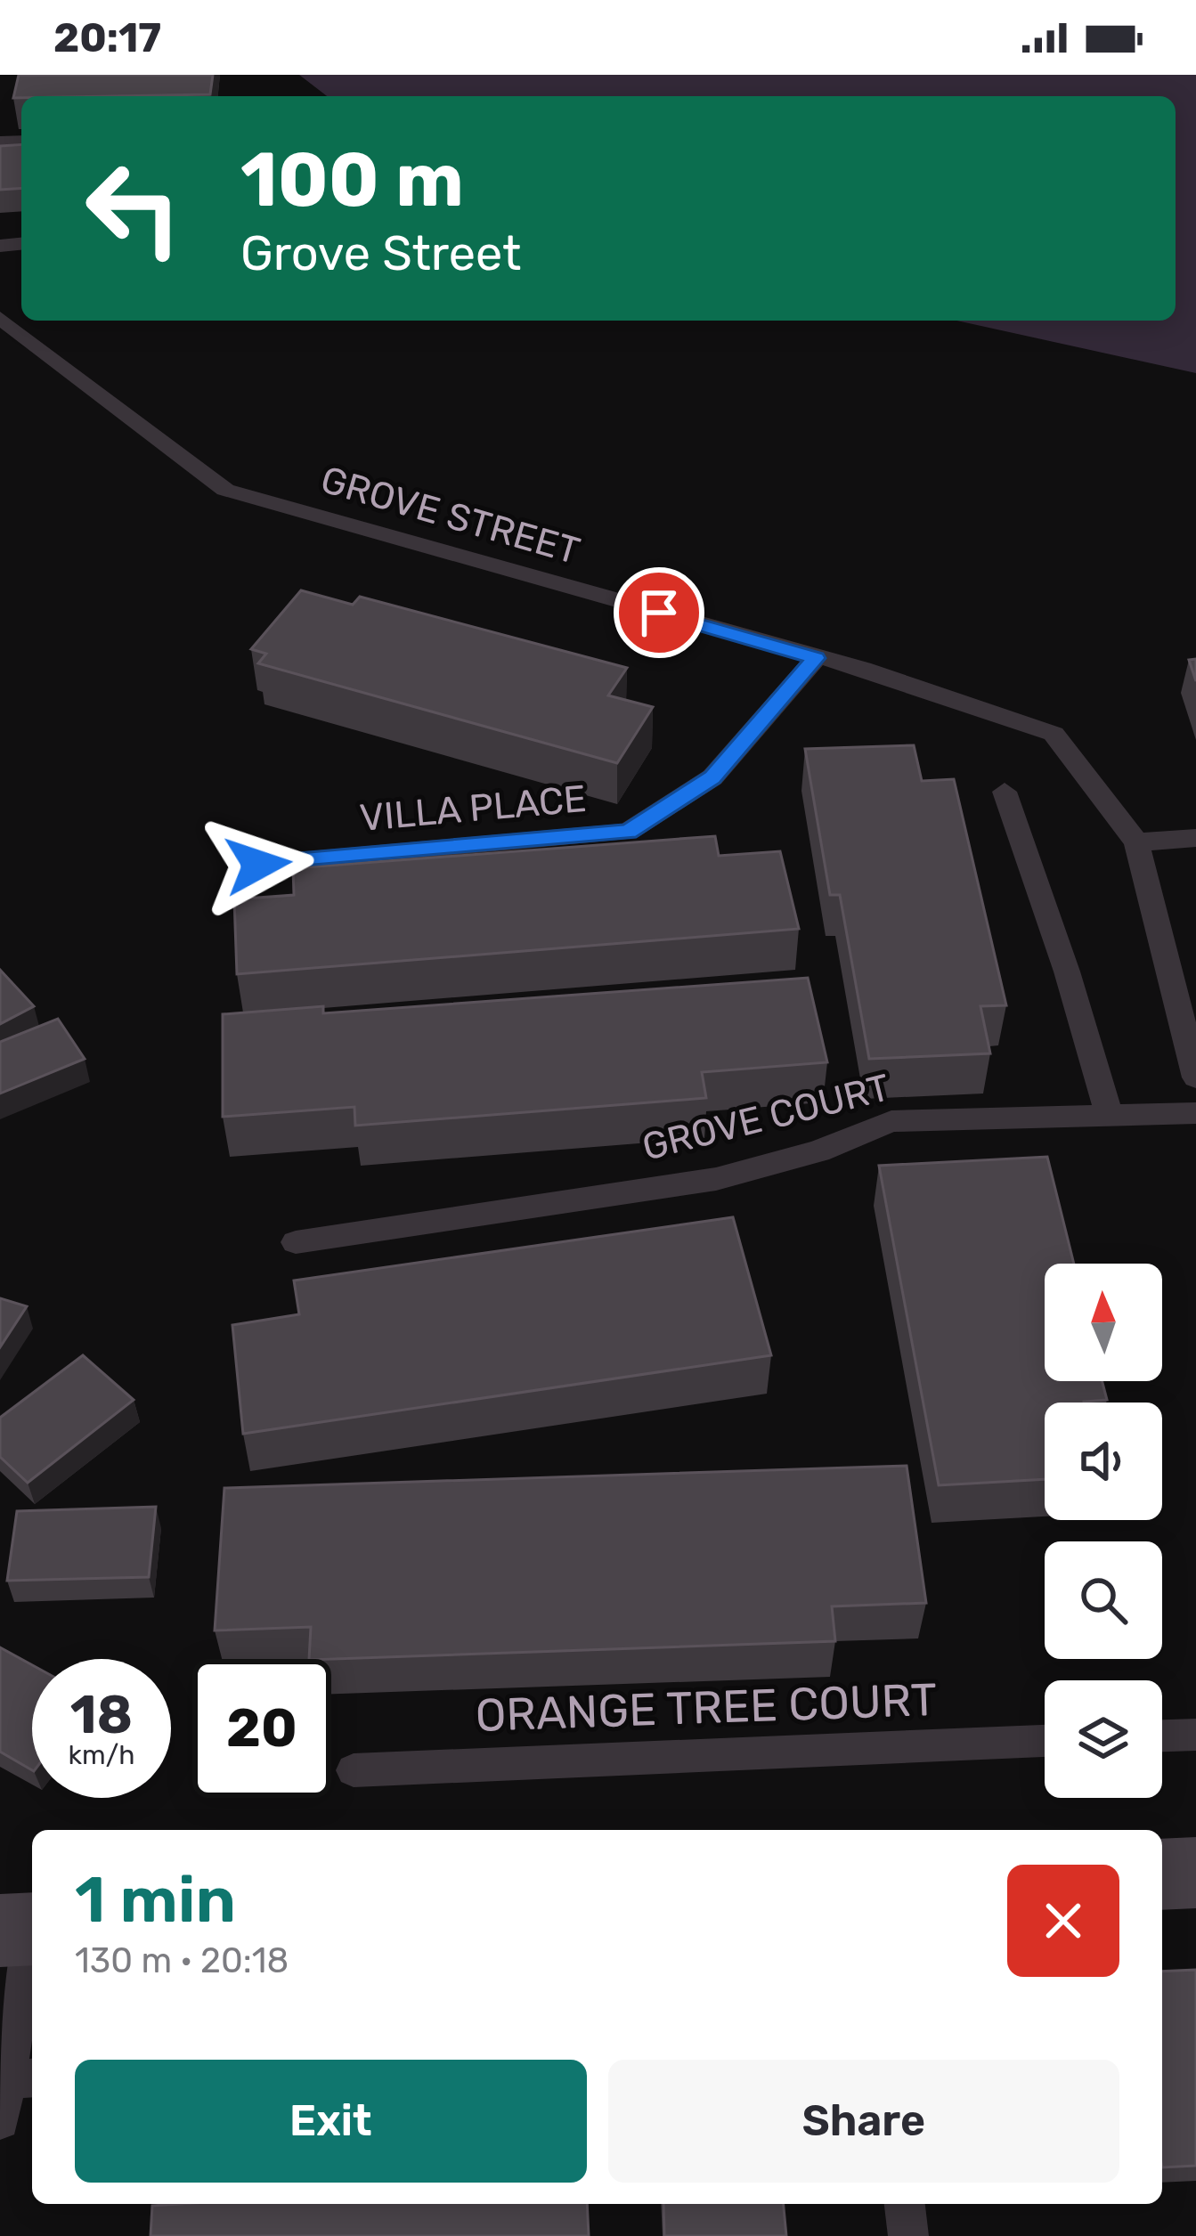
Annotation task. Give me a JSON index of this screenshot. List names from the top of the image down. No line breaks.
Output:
{"streets":{"lane":["GROVE STREET","VILLA PLACE","GROVE COURT","ORANGE TREE COURT"]},"crossings":[["GROVE STREET","VILLA PLACE"]],"north":"top","page":{"status":"20:17","turn":["100 m","Grove Street"],"speed":"18 km/h","limit":"20","heading":["1 min","130 m · 20:18"],"buttons":["Exit","Share"]}}
